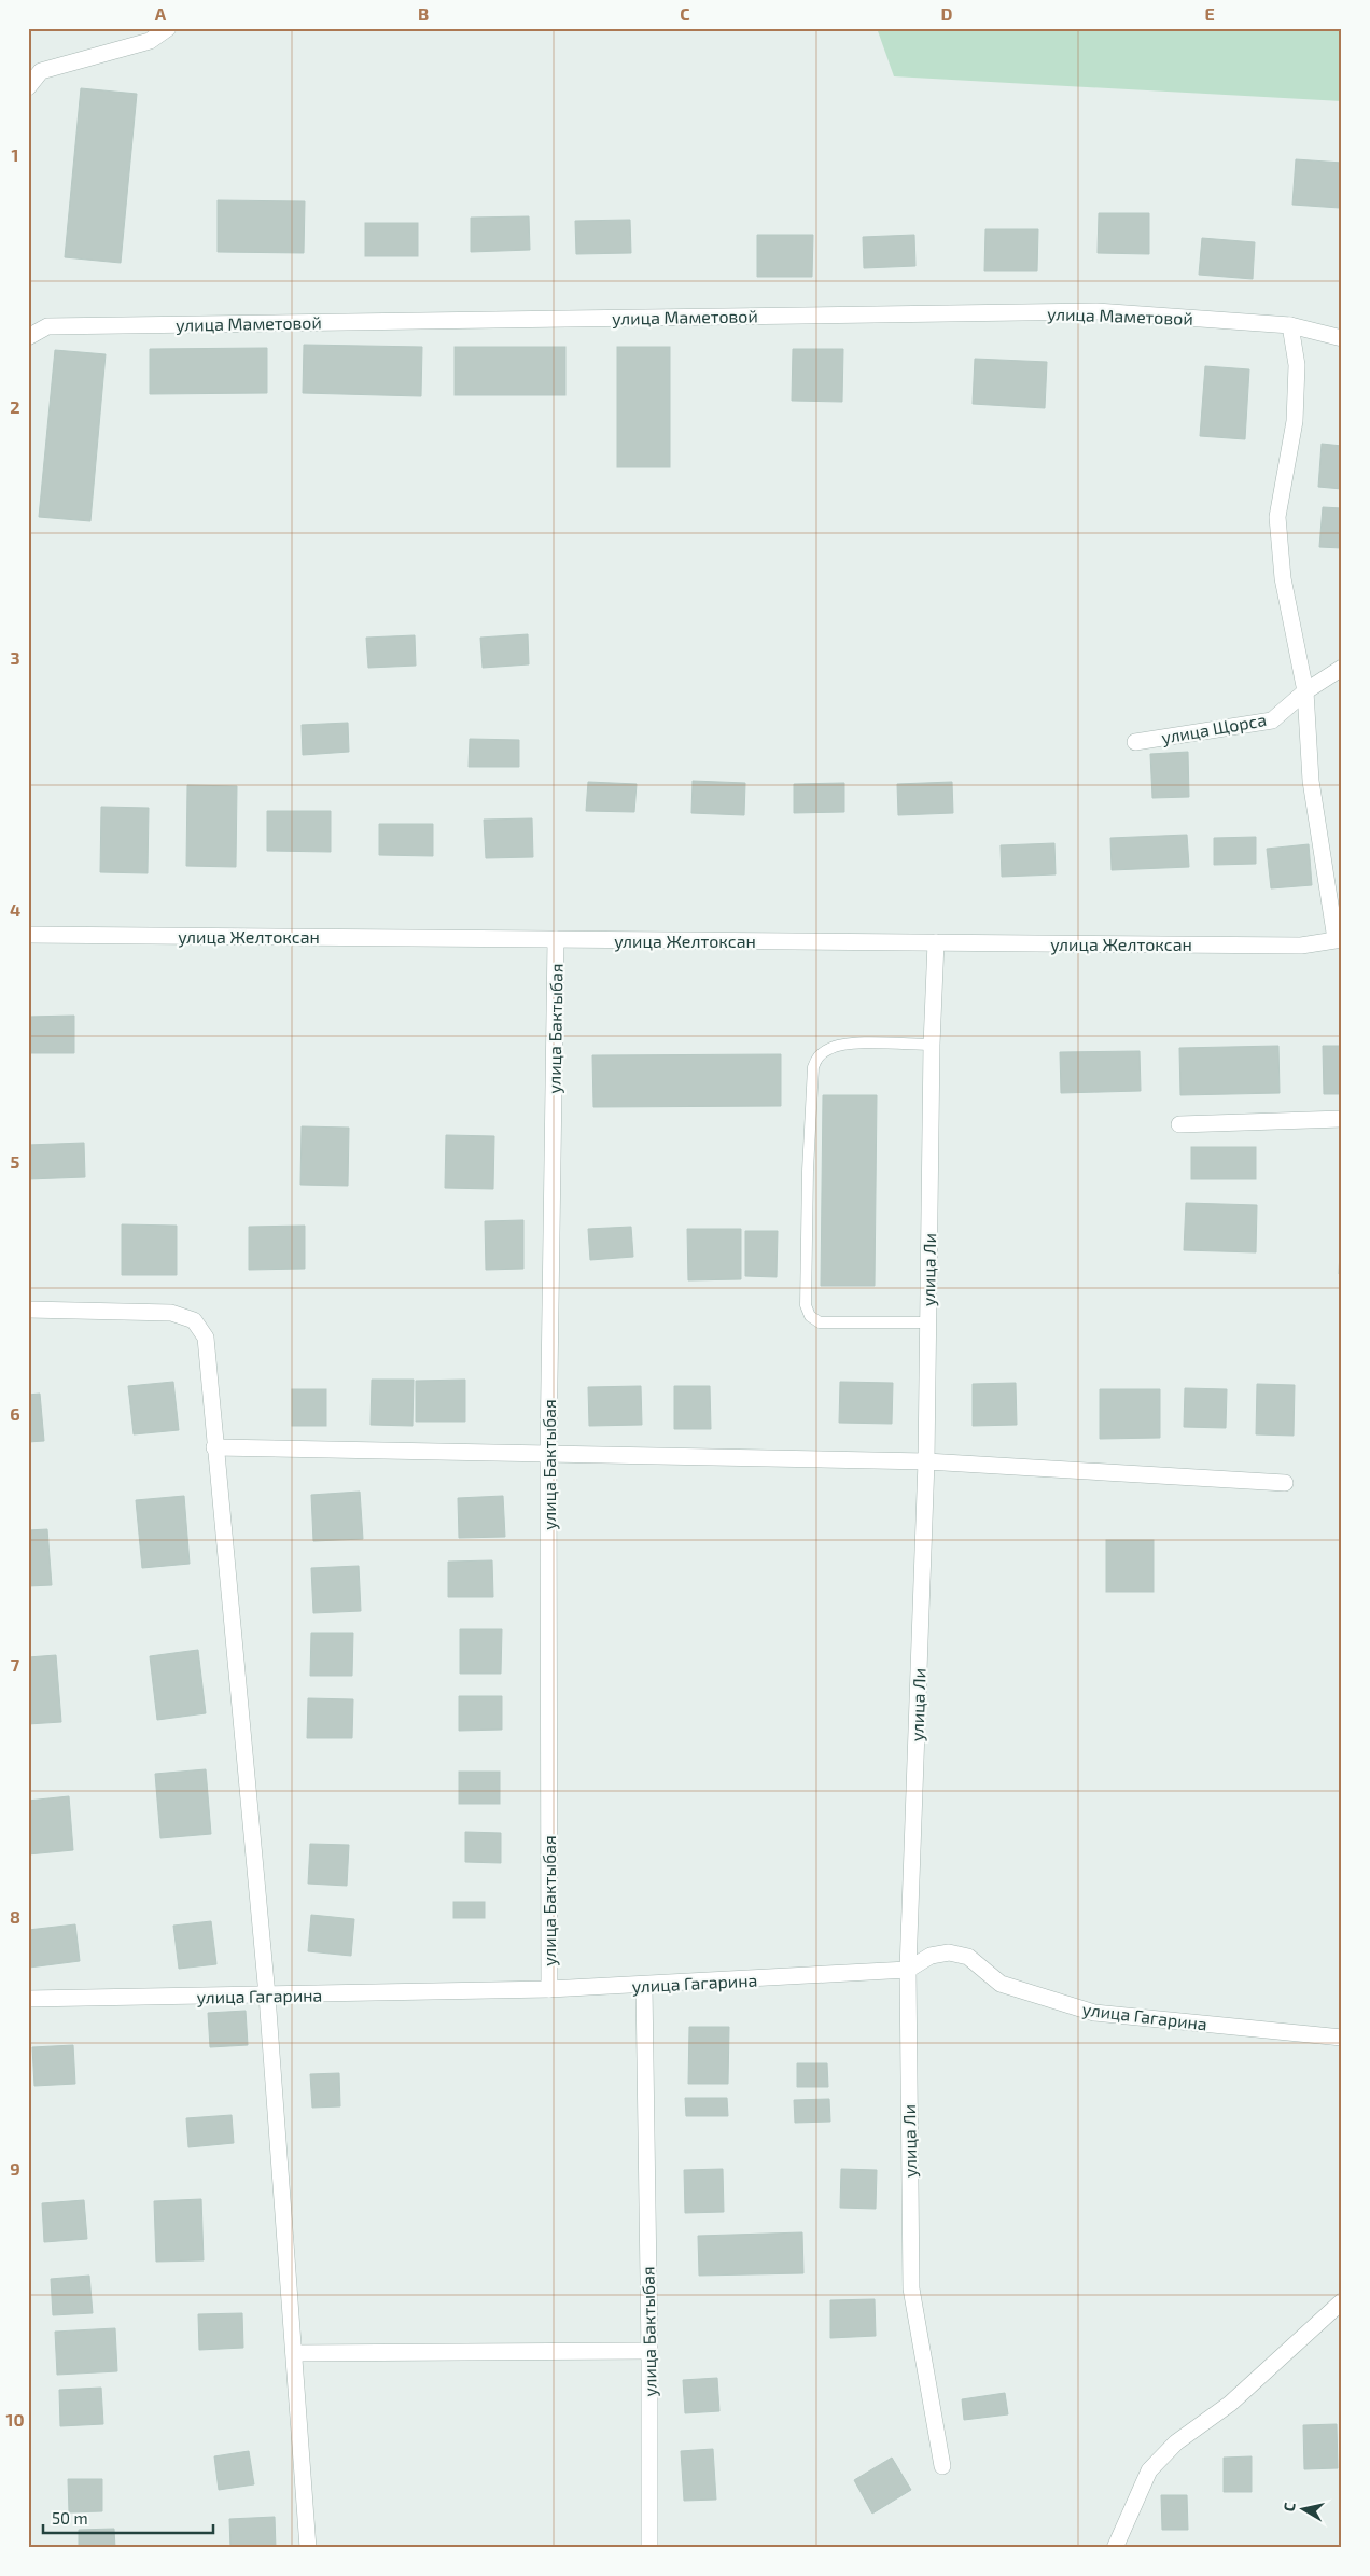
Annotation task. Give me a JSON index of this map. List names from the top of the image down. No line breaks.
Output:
{"streets":{"street":["улица Маметовой","улица Щорса","улица Желтоксан","улица Бактыбая","улица Ли","улица Гагарина"]},"crossings":[["улица Желтоксан","улица Бактыбая"],["улица Желтоксан","улица Ли"],["улица Бактыбая","улица Гагарина"],["улица Ли","улица Гагарина"]],"scale_bar":"50 m","north":"left","grid":{"columns":["A","B","C","D","E"],"rows":["1","2","3","4","5","6","7","8","9","10"]}}
